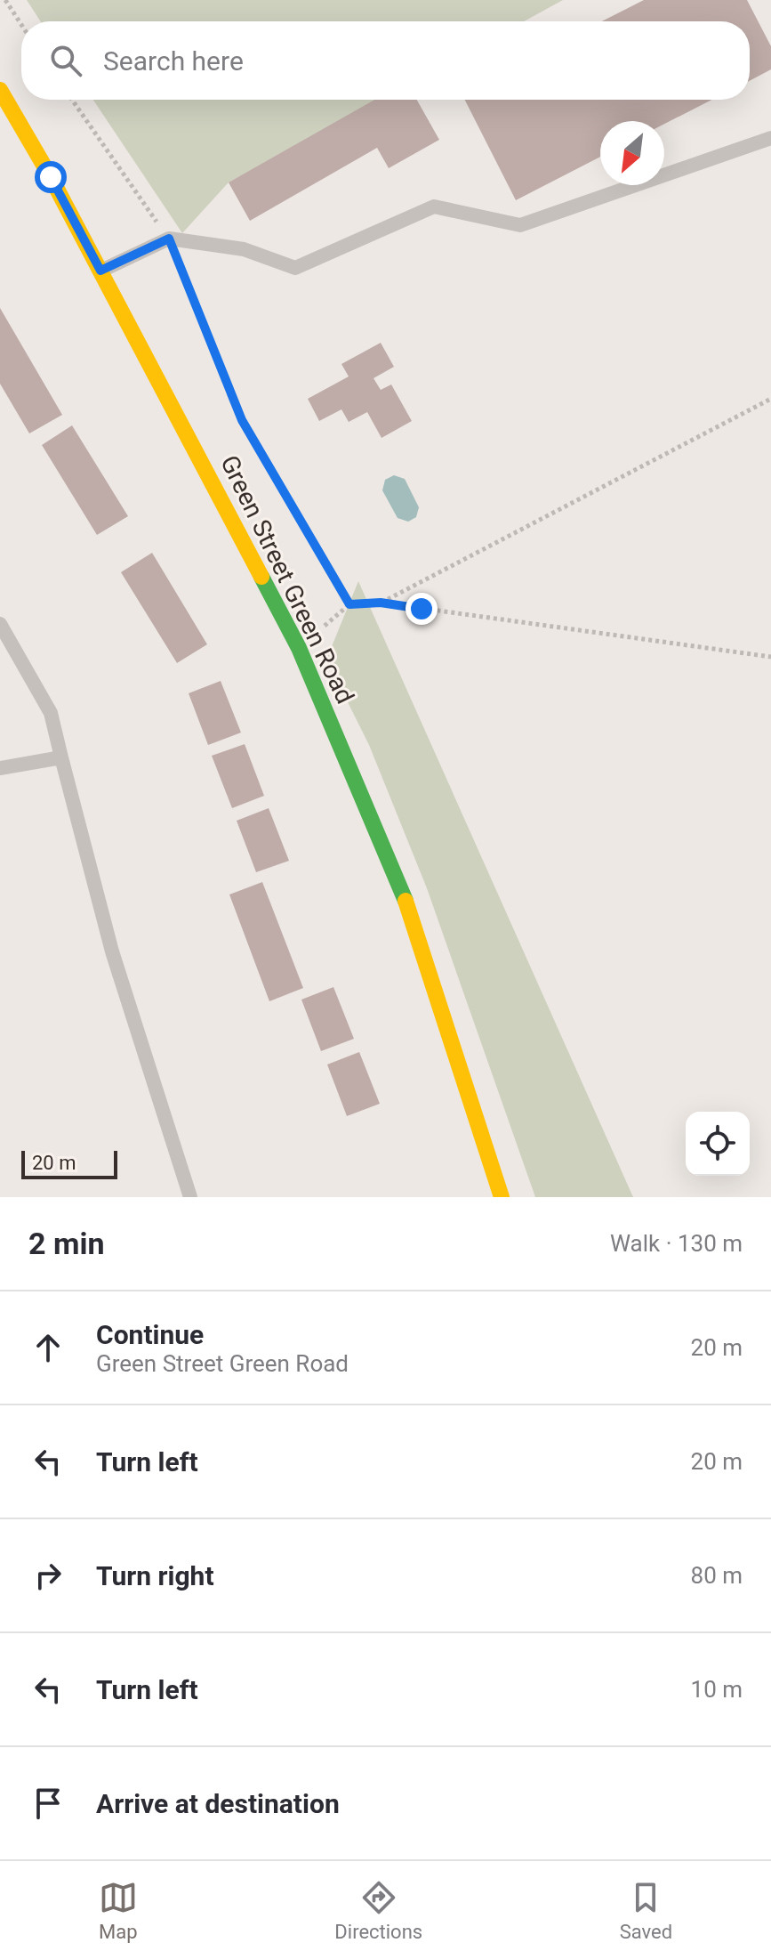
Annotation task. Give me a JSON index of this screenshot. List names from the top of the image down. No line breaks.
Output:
{"streets":{"main road":["Green Street Green Road"]},"scale_bar":"20 m","north":"bottom left","page":{"search":"Search here","scale":"20 m","heading":["2 min","Walk · 130 m"],"list":[["Continue","Green Street Green Road","20 m"],["Turn left","20 m"],["Turn right","80 m"],["Turn left","10 m"],"Arrive at destination"],"nav":["Map","Directions","Saved"]}}
